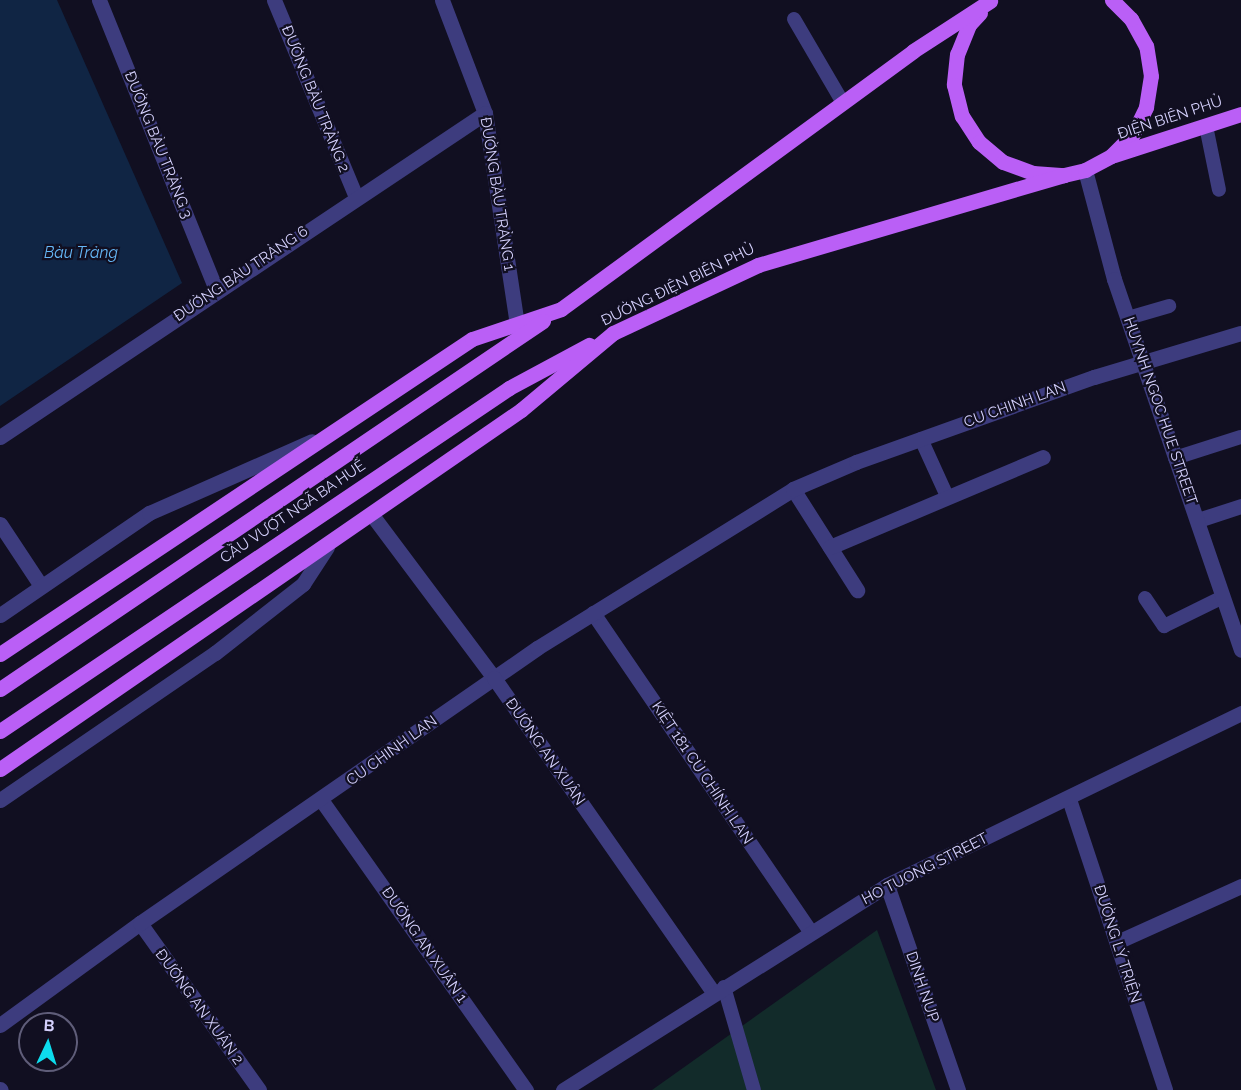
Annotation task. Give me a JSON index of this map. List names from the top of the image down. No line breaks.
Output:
{"streets":{"main road":["ĐIỆN BIÊN PHỦ","ĐƯỜNG ĐIỆN BIÊN PHỦ","CẦU VƯỢT NGÃ BA HUẾ"],"street":["ĐƯỜNG BÀU TRẢNG 2","ĐƯỜNG BÀU TRẢNG 3","ĐƯỜNG BÀU TRẢNG 1","ĐƯỜNG BÀU TRẢNG 6","CU CHINH LAN","HUYNH NGOC HUE STREET","ĐƯỜNG AN XUÂN","KIỆT 181 CÙ CHÍNH LAN","HO TUONG STREET","ĐƯỜNG LÝ TRIỆN","ĐƯỜNG AN XUÂN 1","DINH NUP","ĐƯỜNG AN XUÂN 2"]},"crossings":[["ĐƯỜNG BÀU TRẢNG 2","ĐƯỜNG BÀU TRẢNG 6"],["ĐƯỜNG BÀU TRẢNG 3","ĐƯỜNG BÀU TRẢNG 6"],["ĐƯỜNG BÀU TRẢNG 1","ĐƯỜNG BÀU TRẢNG 6"],["ĐƯỜNG ĐIỆN BIÊN PHỦ","CẦU VƯỢT NGÃ BA HUẾ"],["ĐƯỜNG ĐIỆN BIÊN PHỦ","ĐƯỜNG AN XUÂN"],["CU CHINH LAN","HUYNH NGOC HUE STREET"],["CU CHINH LAN","ĐƯỜNG AN XUÂN"],["CU CHINH LAN","KIỆT 181 CÙ CHÍNH LAN"],["CU CHINH LAN","ĐƯỜNG AN XUÂN 1"],["CU CHINH LAN","ĐƯỜNG AN XUÂN 2"],["ĐƯỜNG AN XUÂN","HO TUONG STREET"],["KIỆT 181 CÙ CHÍNH LAN","HO TUONG STREET"],["HO TUONG STREET","ĐƯỜNG LÝ TRIỆN"],["HO TUONG STREET","DINH NUP"]],"water":["Bàu Trảng"],"north":"top"}
